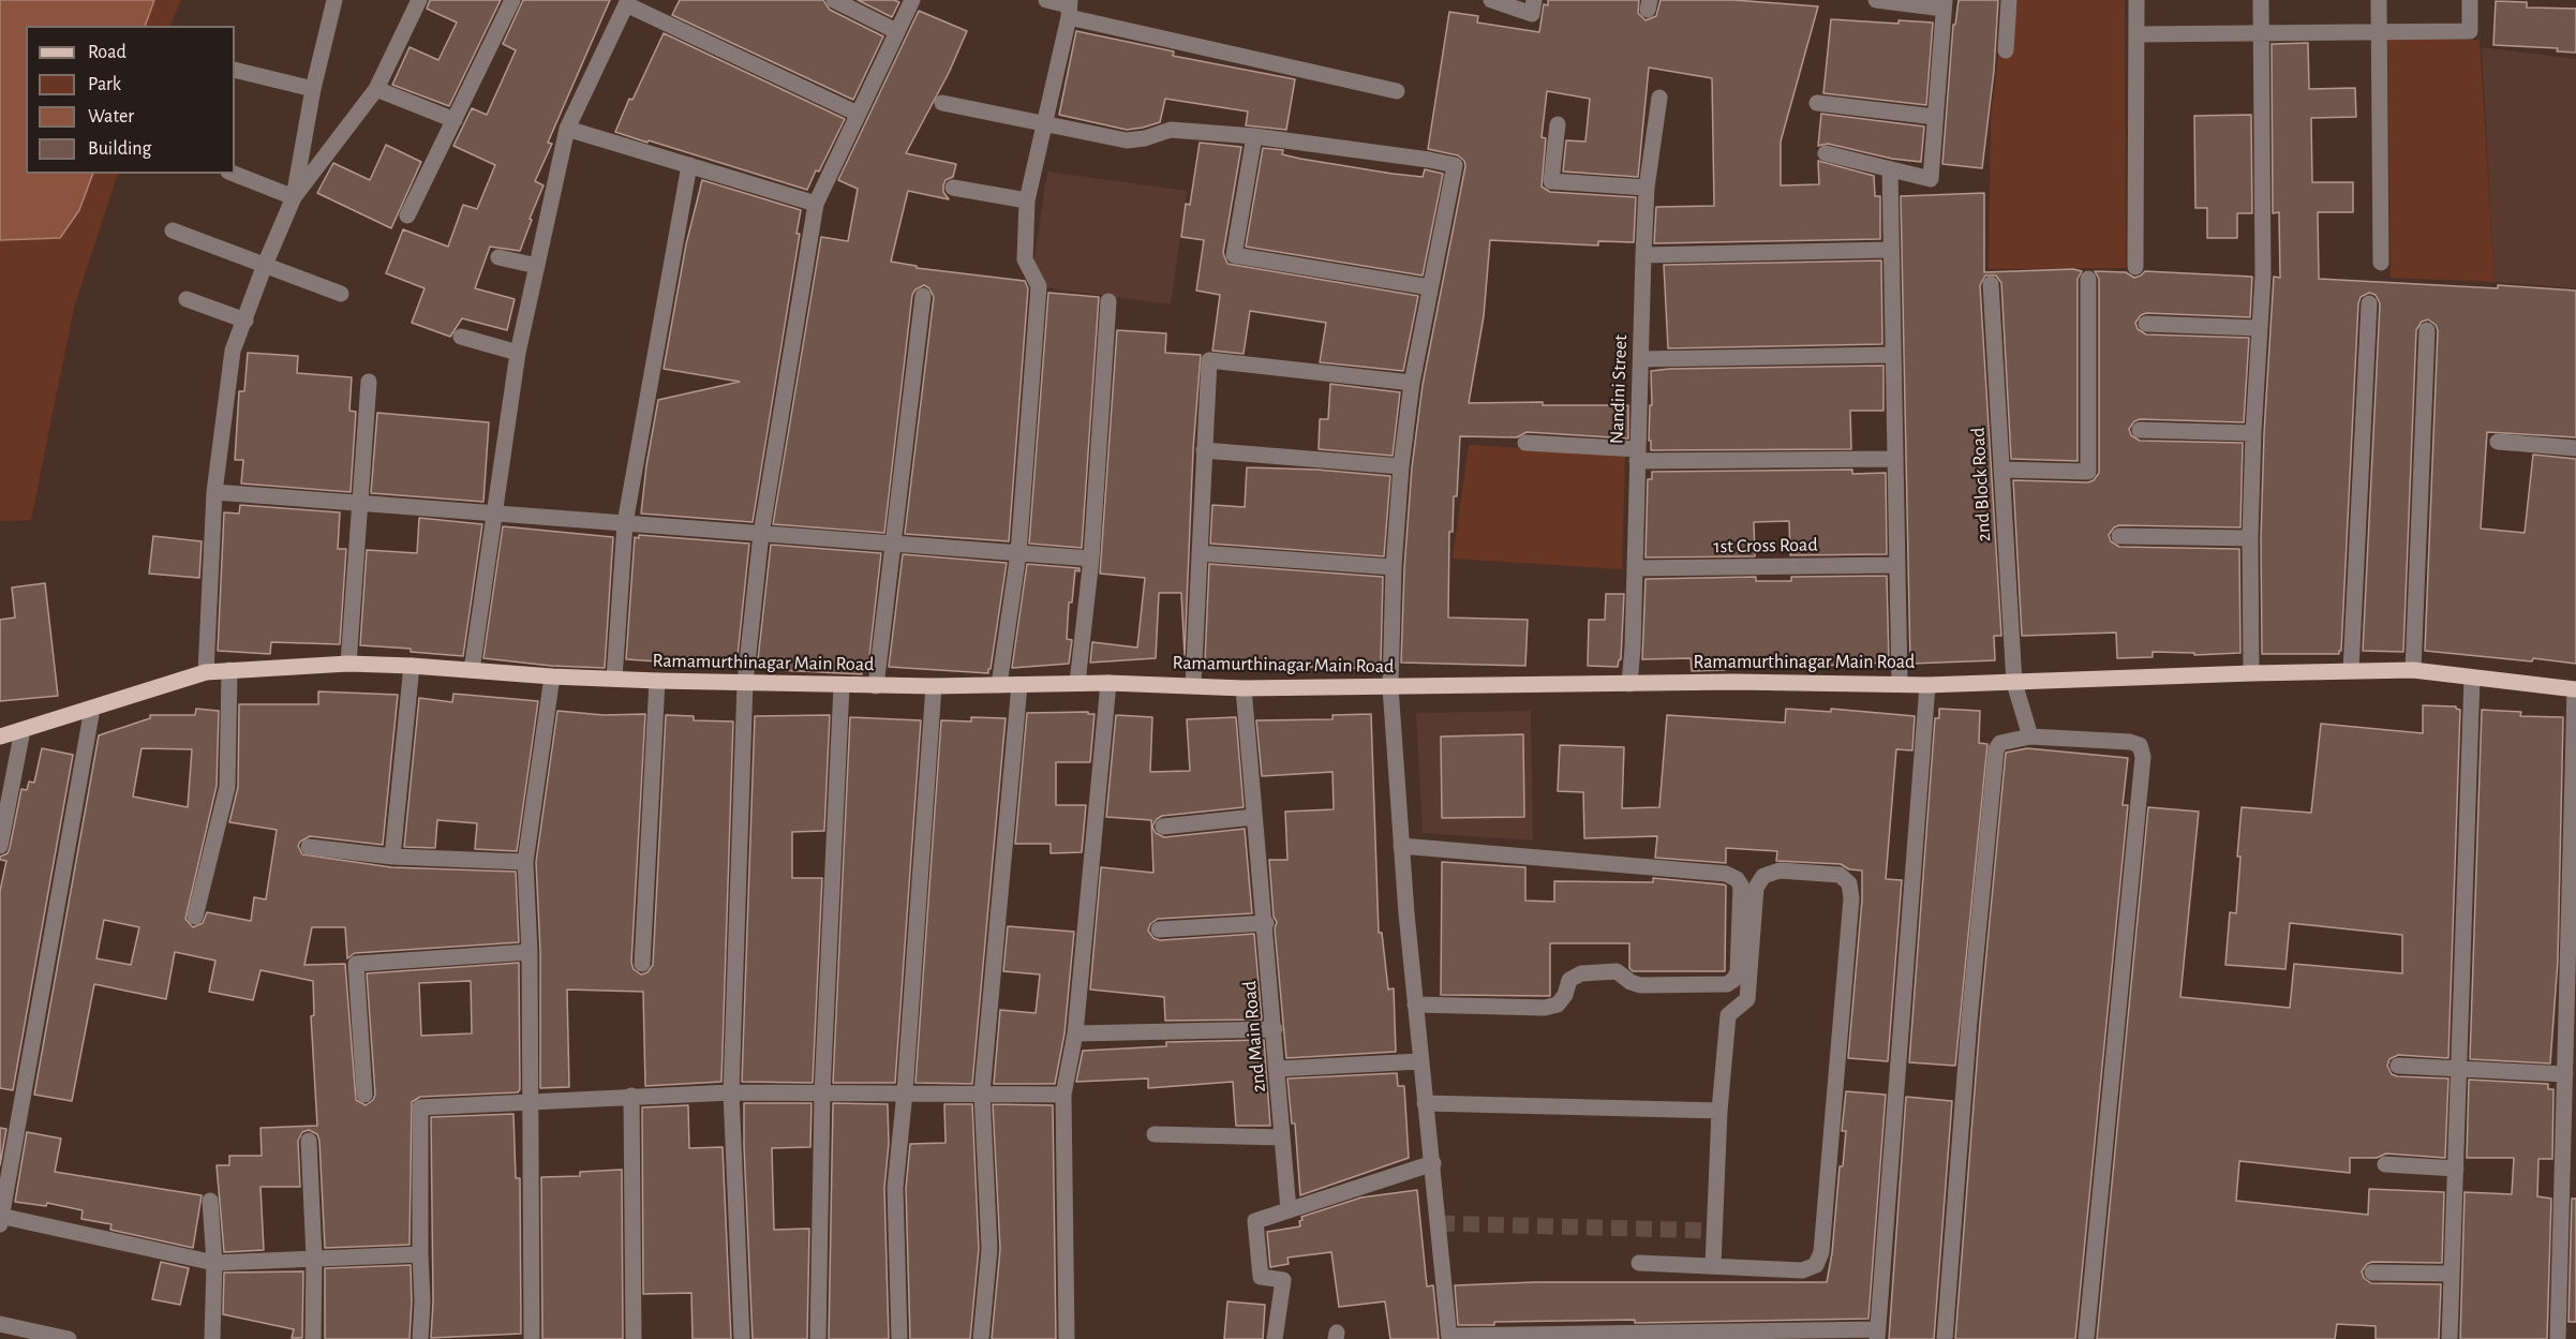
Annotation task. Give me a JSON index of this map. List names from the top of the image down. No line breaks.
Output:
{"streets":{"main road":["Ramamurthinagar Main Road"],"street":["Nandini Street","2nd Block Road","1st Cross Road","2nd Main Road"]},"crossings":[["Nandini Street","1st Cross Road"],["Nandini Street","Ramamurthinagar Main Road"],["2nd Block Road","Ramamurthinagar Main Road"],["Ramamurthinagar Main Road","2nd Main Road"]],"legend":["Road","Park","Water","Building"]}
